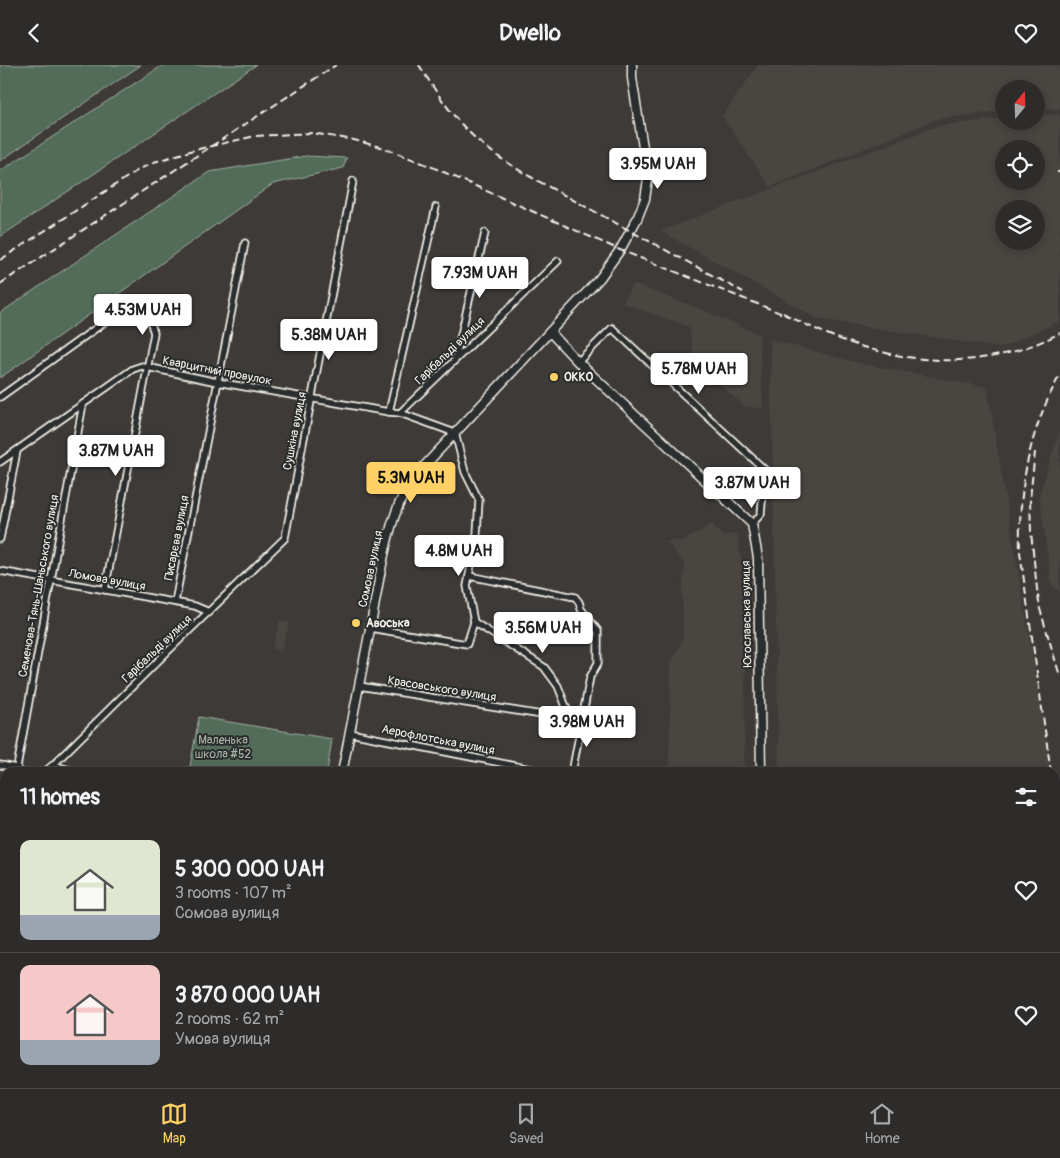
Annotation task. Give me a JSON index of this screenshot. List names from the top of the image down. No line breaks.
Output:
{"streets":{"main road":["Сомова вулиця","Югославська вулиця"],"street":["Гарібальді вулиця","Кварцитний провулок","Сушкіна вулиця","Писарєва вулиця","Ломова вулиця","Семенова-Тянь-Шаньського вулиця","Красовського вулиця","Аерофлотська вулиця"]},"crossings":[["Гарібальді вулиця","Кварцитний провулок"],["Гарібальді вулиця","Сушкіна вулиця"],["Гарібальді вулиця","Ломова вулиця"],["Кварцитний провулок","Сушкіна вулиця"],["Кварцитний провулок","Писарєва вулиця"],["Кварцитний провулок","Сомова вулиця"],["Кварцитний провулок","Семенова-Тянь-Шаньського вулиця"],["Писарєва вулиця","Ломова вулиця"],["Сомова вулиця","Красовського вулиця"],["Сомова вулиця","Аерофлотська вулиця"],["Ломова вулиця","Семенова-Тянь-Шаньського вулиця"]],"parks":["Маленька школа #52"],"places":["ОККО","Авоська"],"north":"top","page":{"header":"Dwello","price":["3.95M UAH","7.93M UAH","4.53M UAH","5.38M UAH","5.78M UAH","3.87M UAH","5.3M UAH","3.87M UAH","4.8M UAH","3.56M UAH","3.98M UAH"],"heading":"11 homes","list":[{"name":"5 300 000 UAH","note":"3 rooms · 107 m² · Сомова вулиця"},{"name":"3 870 000 UAH","note":"2 rooms · 62 m² · Умова вулиця"}],"tabs":["Map","Saved","Home"]}}
